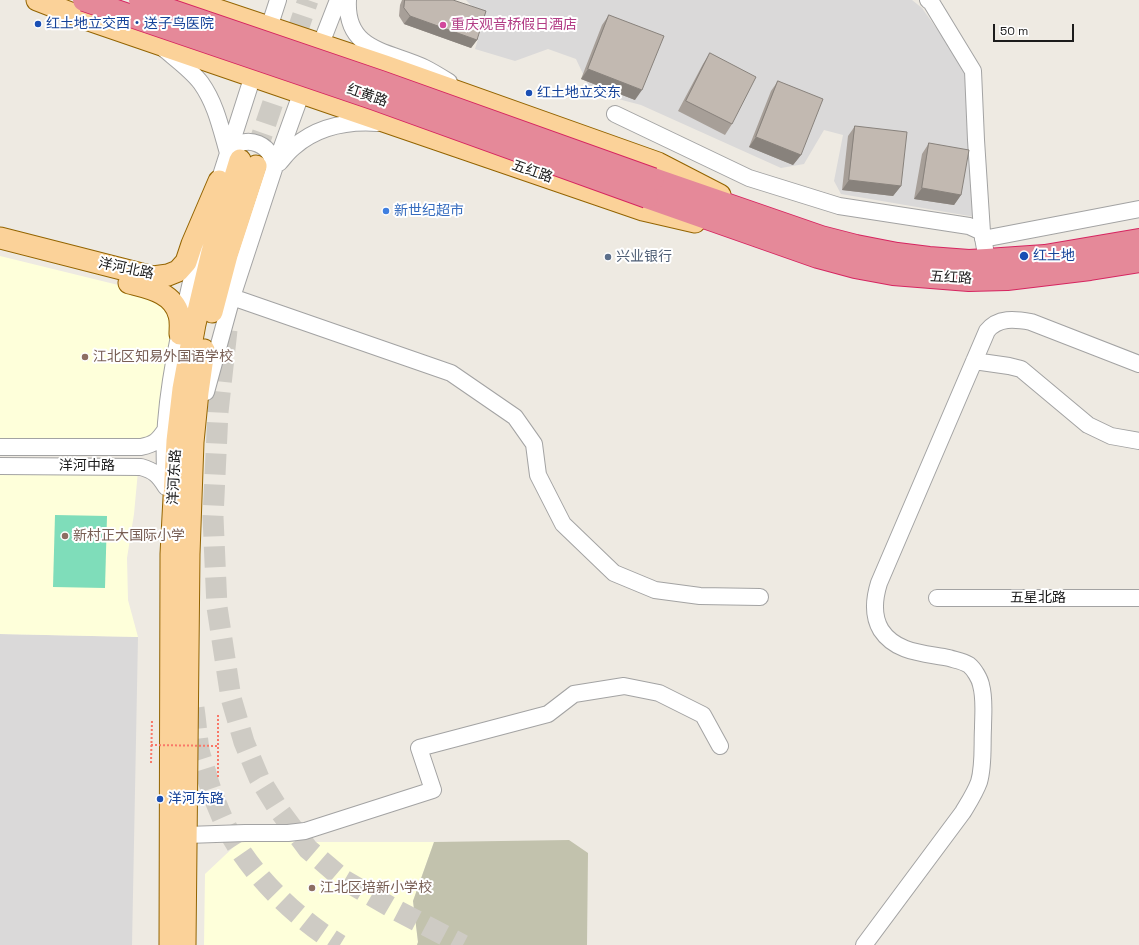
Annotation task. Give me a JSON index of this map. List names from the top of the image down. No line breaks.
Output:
{"streets":{"highway":["红黄路","五红路"],"main road":["洋河北路","洋河东路"],"street":["洋河中路","五星北路"]},"crossings":[["红黄路","五红路"]],"places":["红土地立交西‧送子鸟医院","重庆观音桥假日酒店","红土地立交东","新世纪超市","红土地","兴业银行","江北区知易外国语学校","新村正大国际小学","洋河东路","江北区培新小学校"],"scale_bar":"50 m"}
